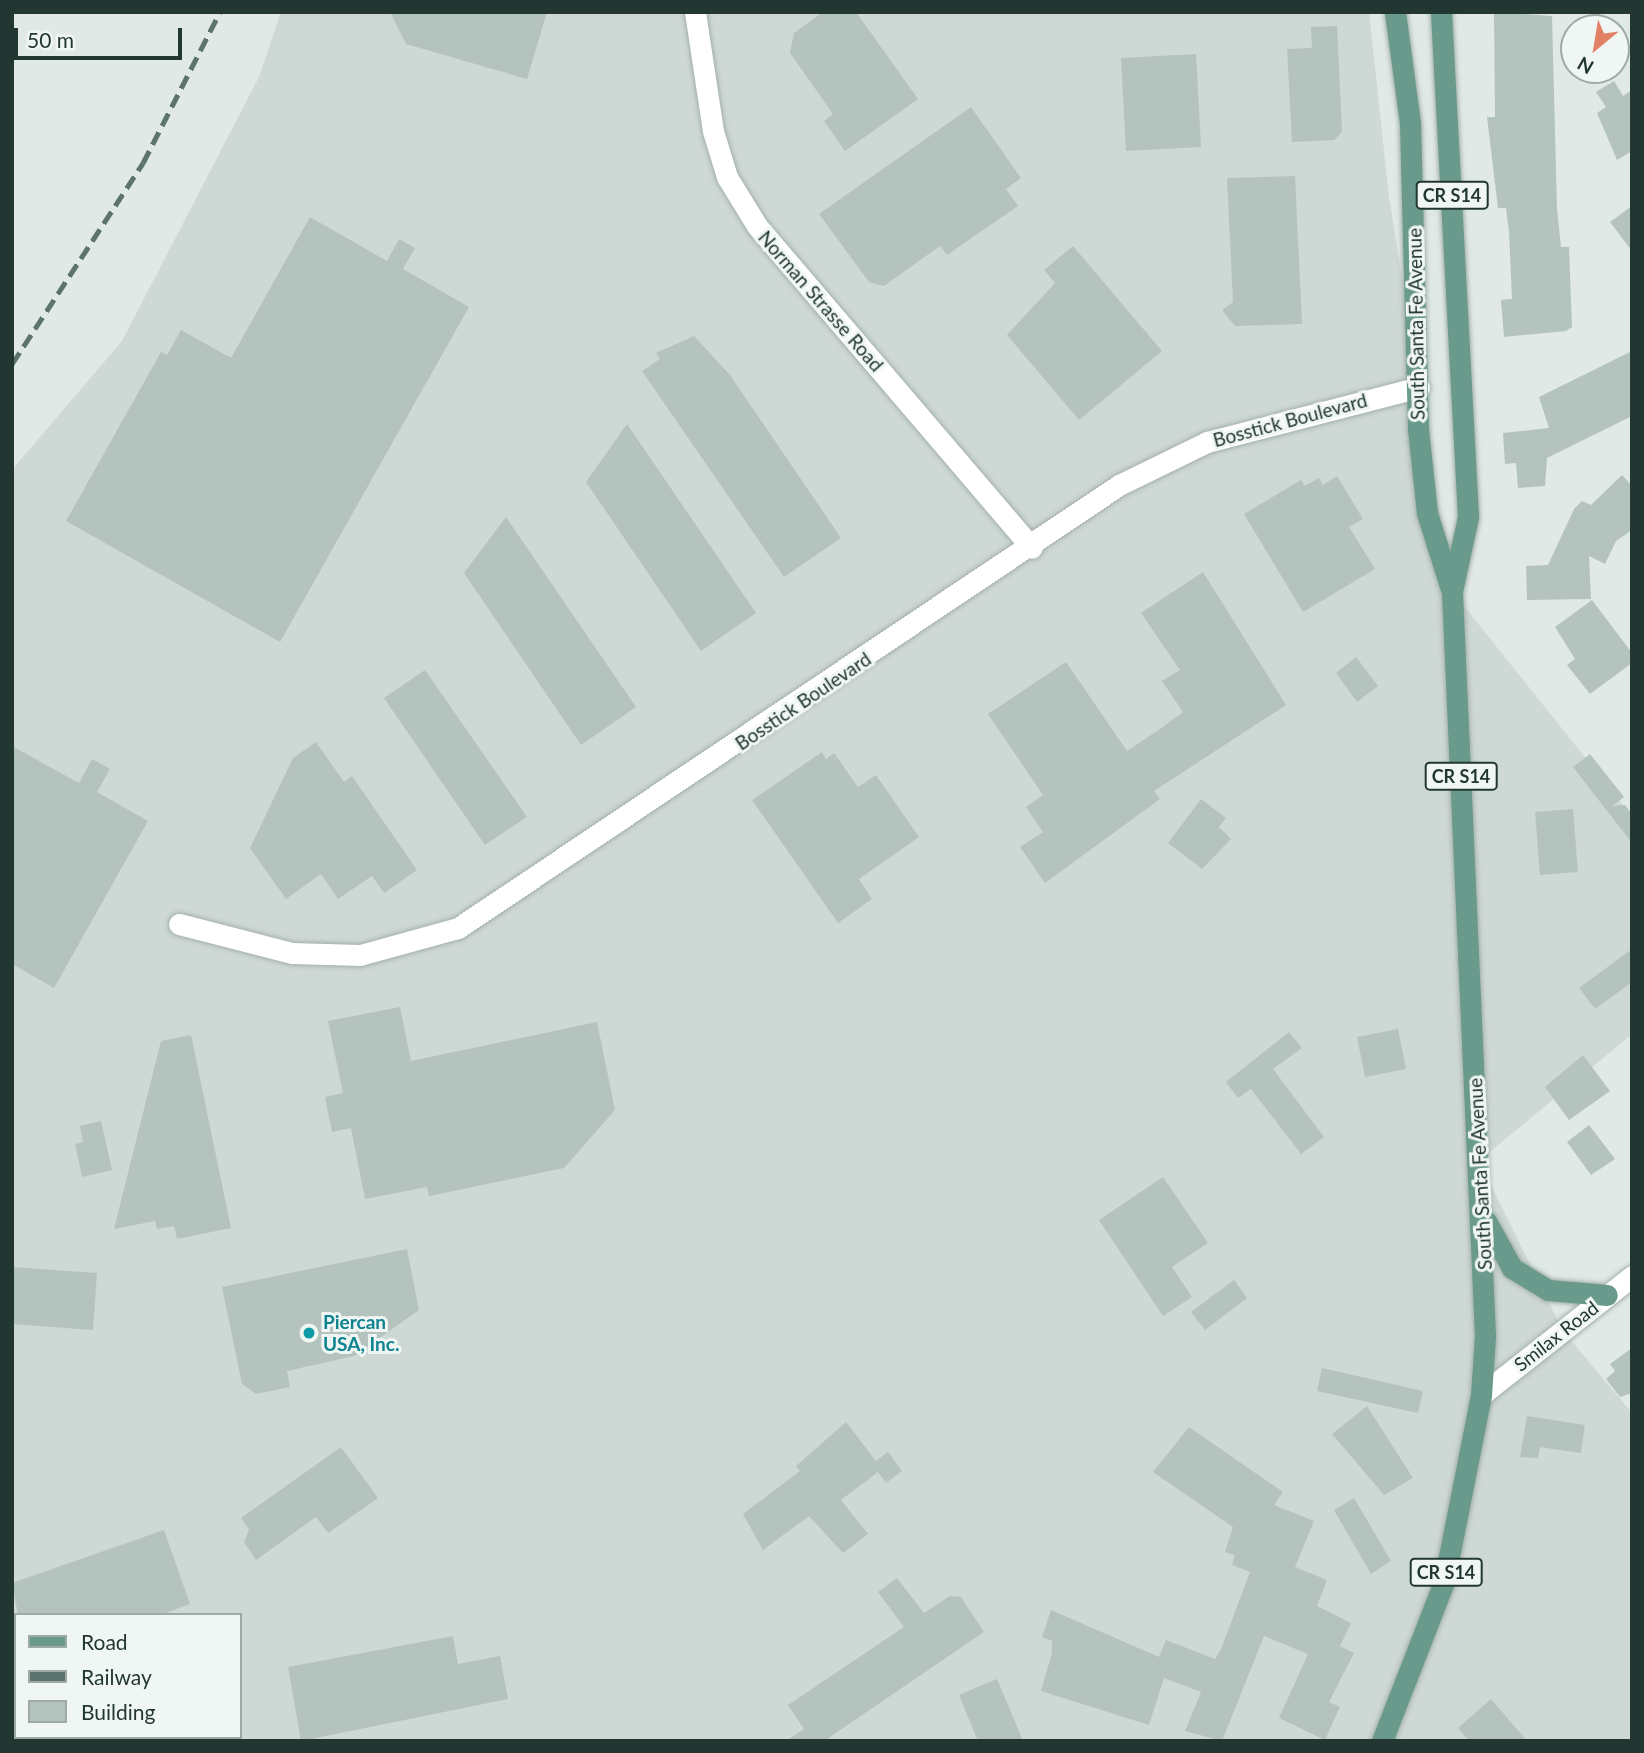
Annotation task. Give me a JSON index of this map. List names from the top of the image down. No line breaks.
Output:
{"streets":{"main road":["CR S14","South Santa Fe Avenue"],"street":["Norman Strasse Road","Bosstick Boulevard","Smilax Road"]},"crossings":[["Norman Strasse Road","Bosstick Boulevard"],["South Santa Fe Avenue","Bosstick Boulevard"],["South Santa Fe Avenue","Smilax Road"]],"places":["Piercan USA, Inc."],"legend":["Road","Railway","Building"],"scale_bar":"50 m","north":"bottom left"}
